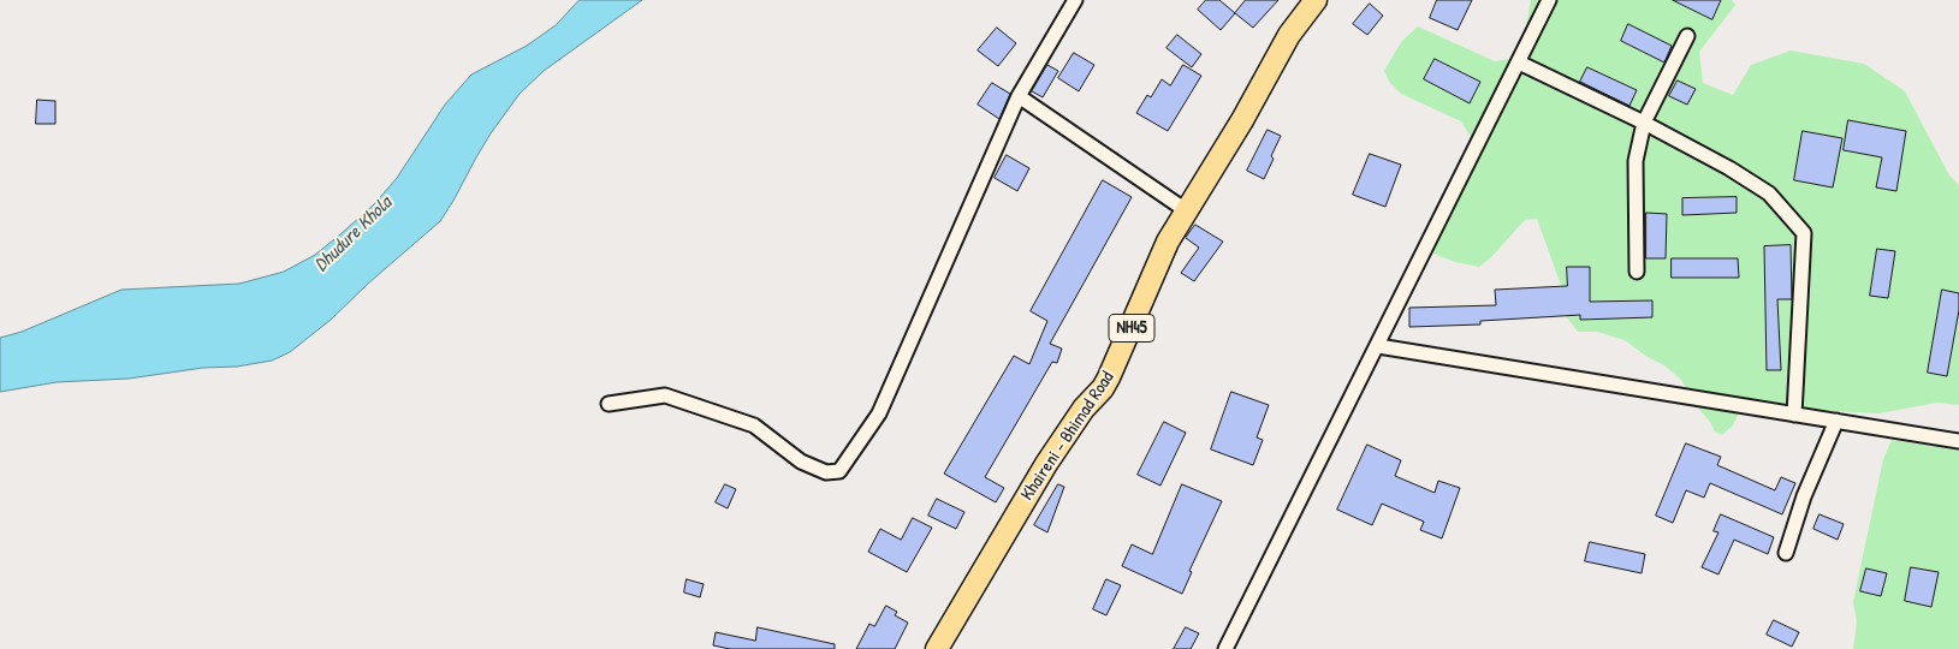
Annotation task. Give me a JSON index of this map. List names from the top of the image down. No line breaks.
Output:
{"streets":{"main road":["NH45","Khaireni - Bhimad Road"]},"water":["Dhudure Khola"]}
